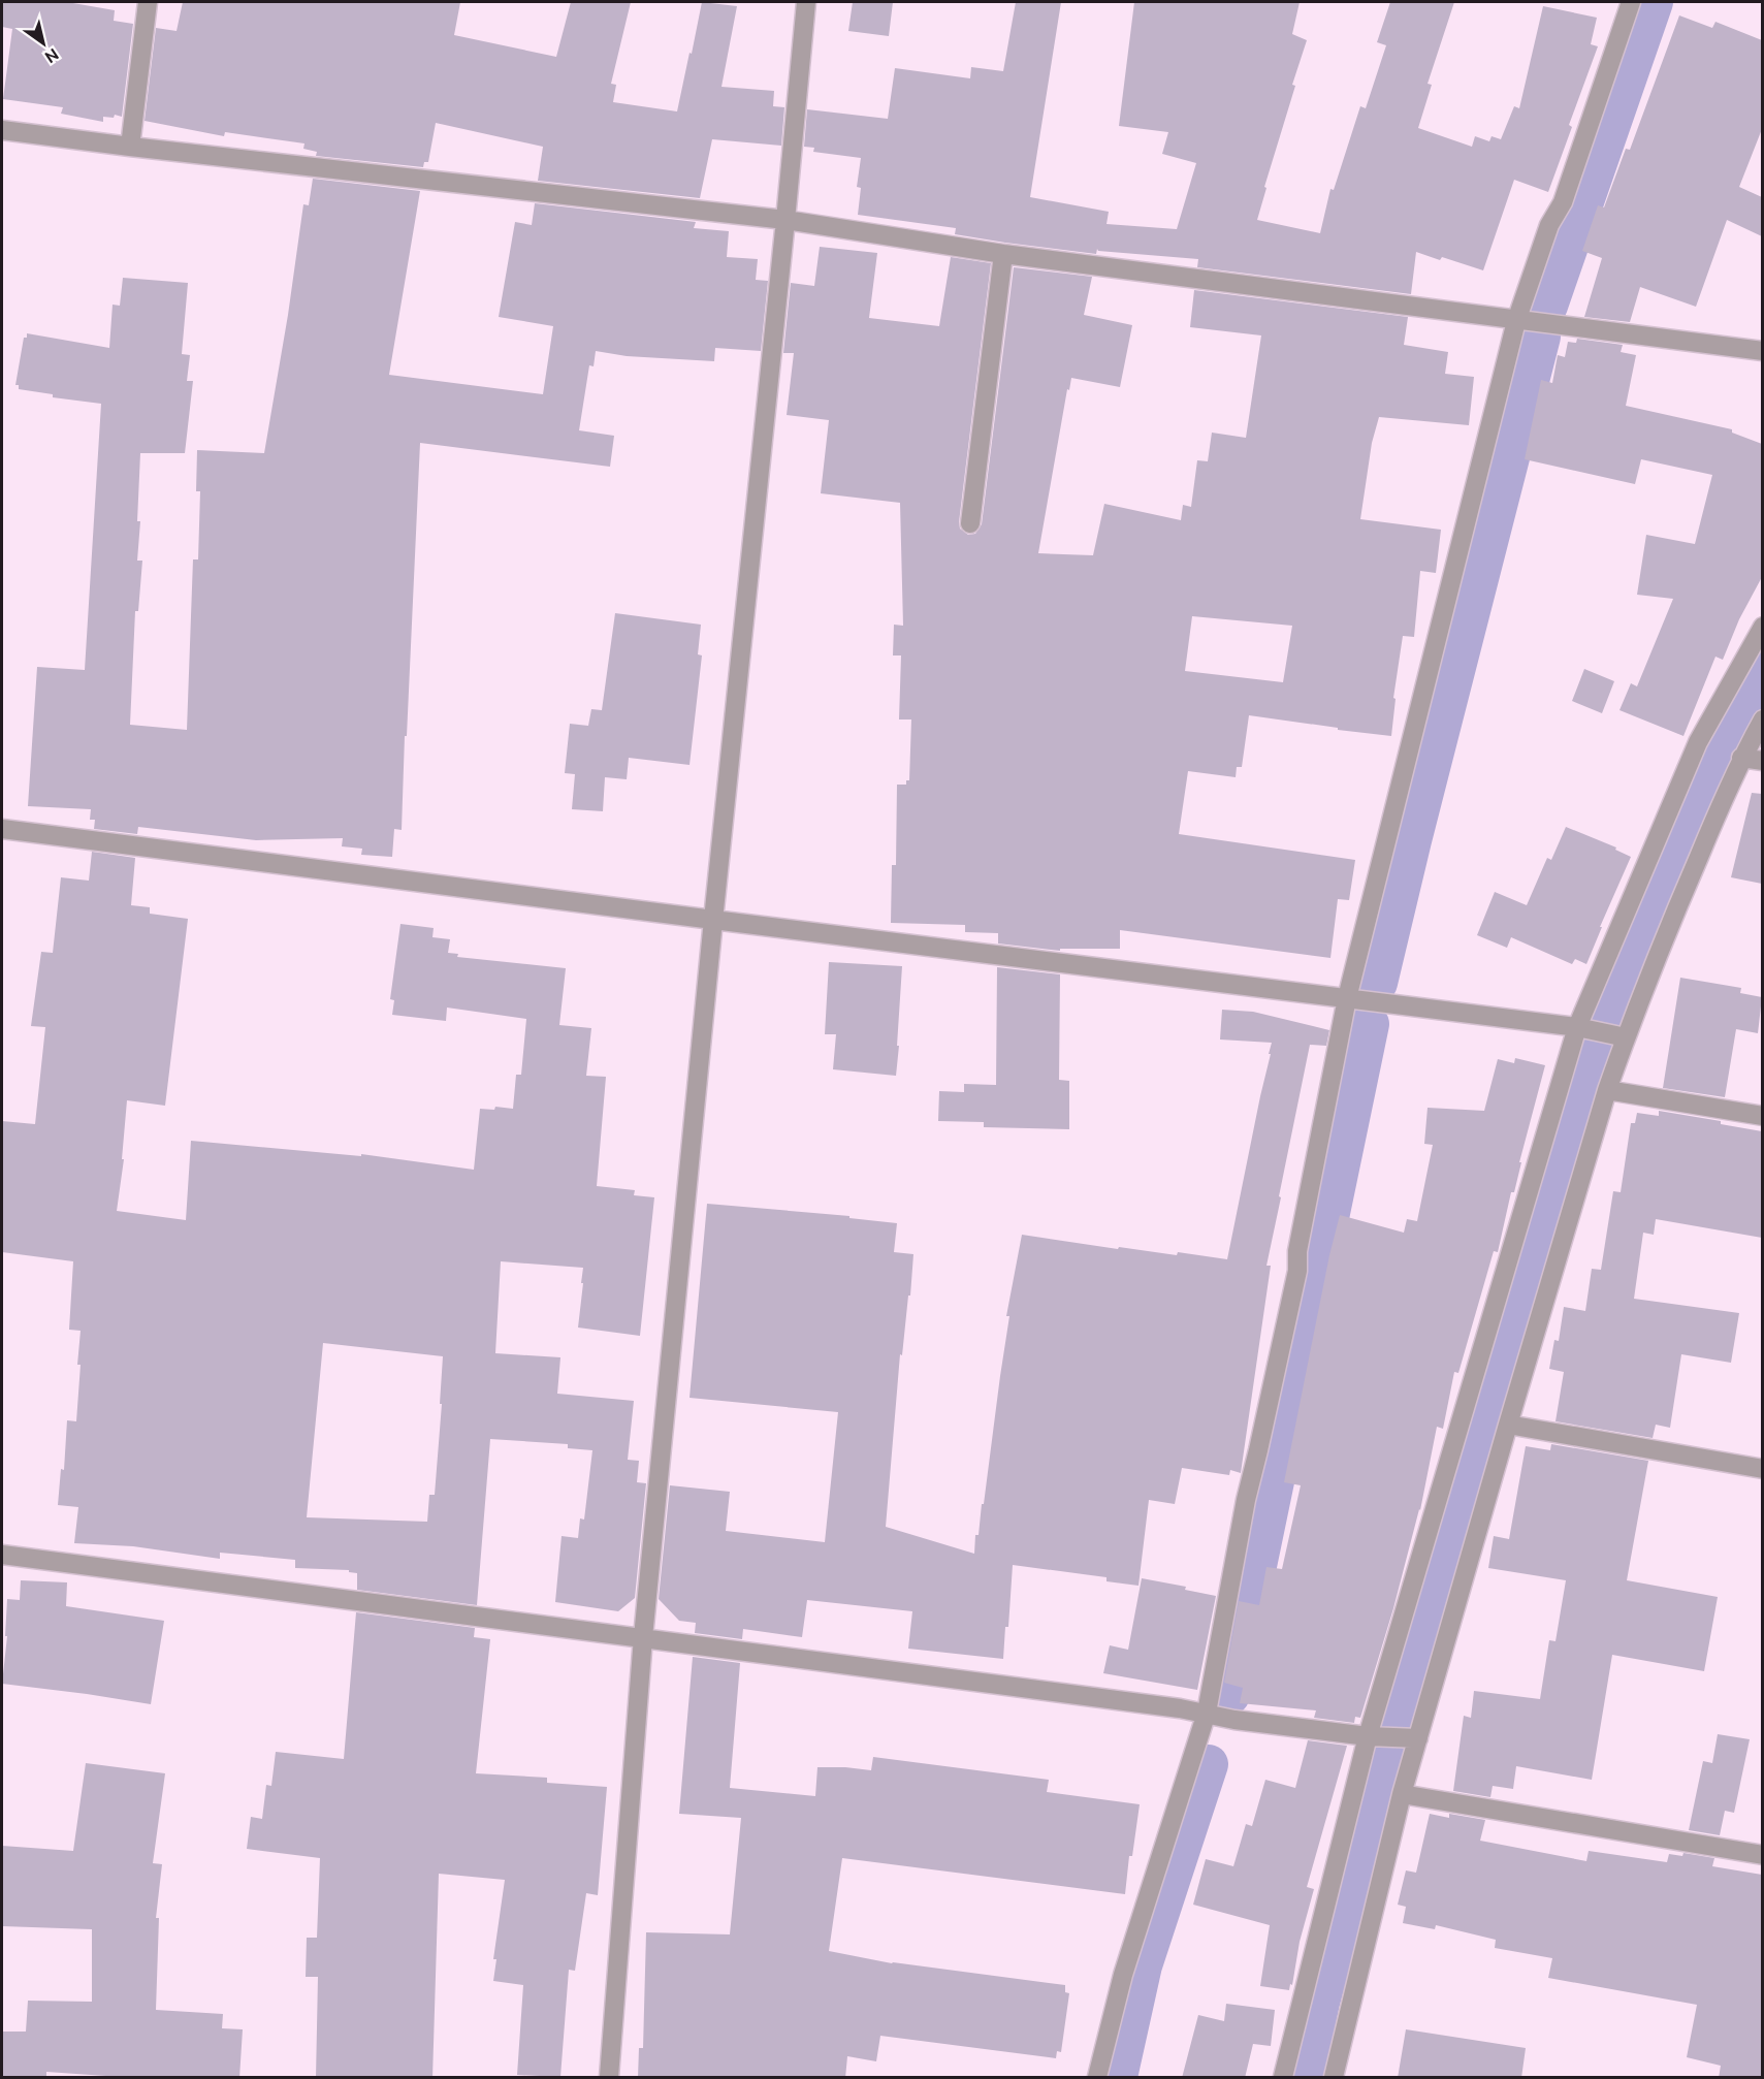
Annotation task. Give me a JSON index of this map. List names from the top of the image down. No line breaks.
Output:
{"north":"bottom right"}
